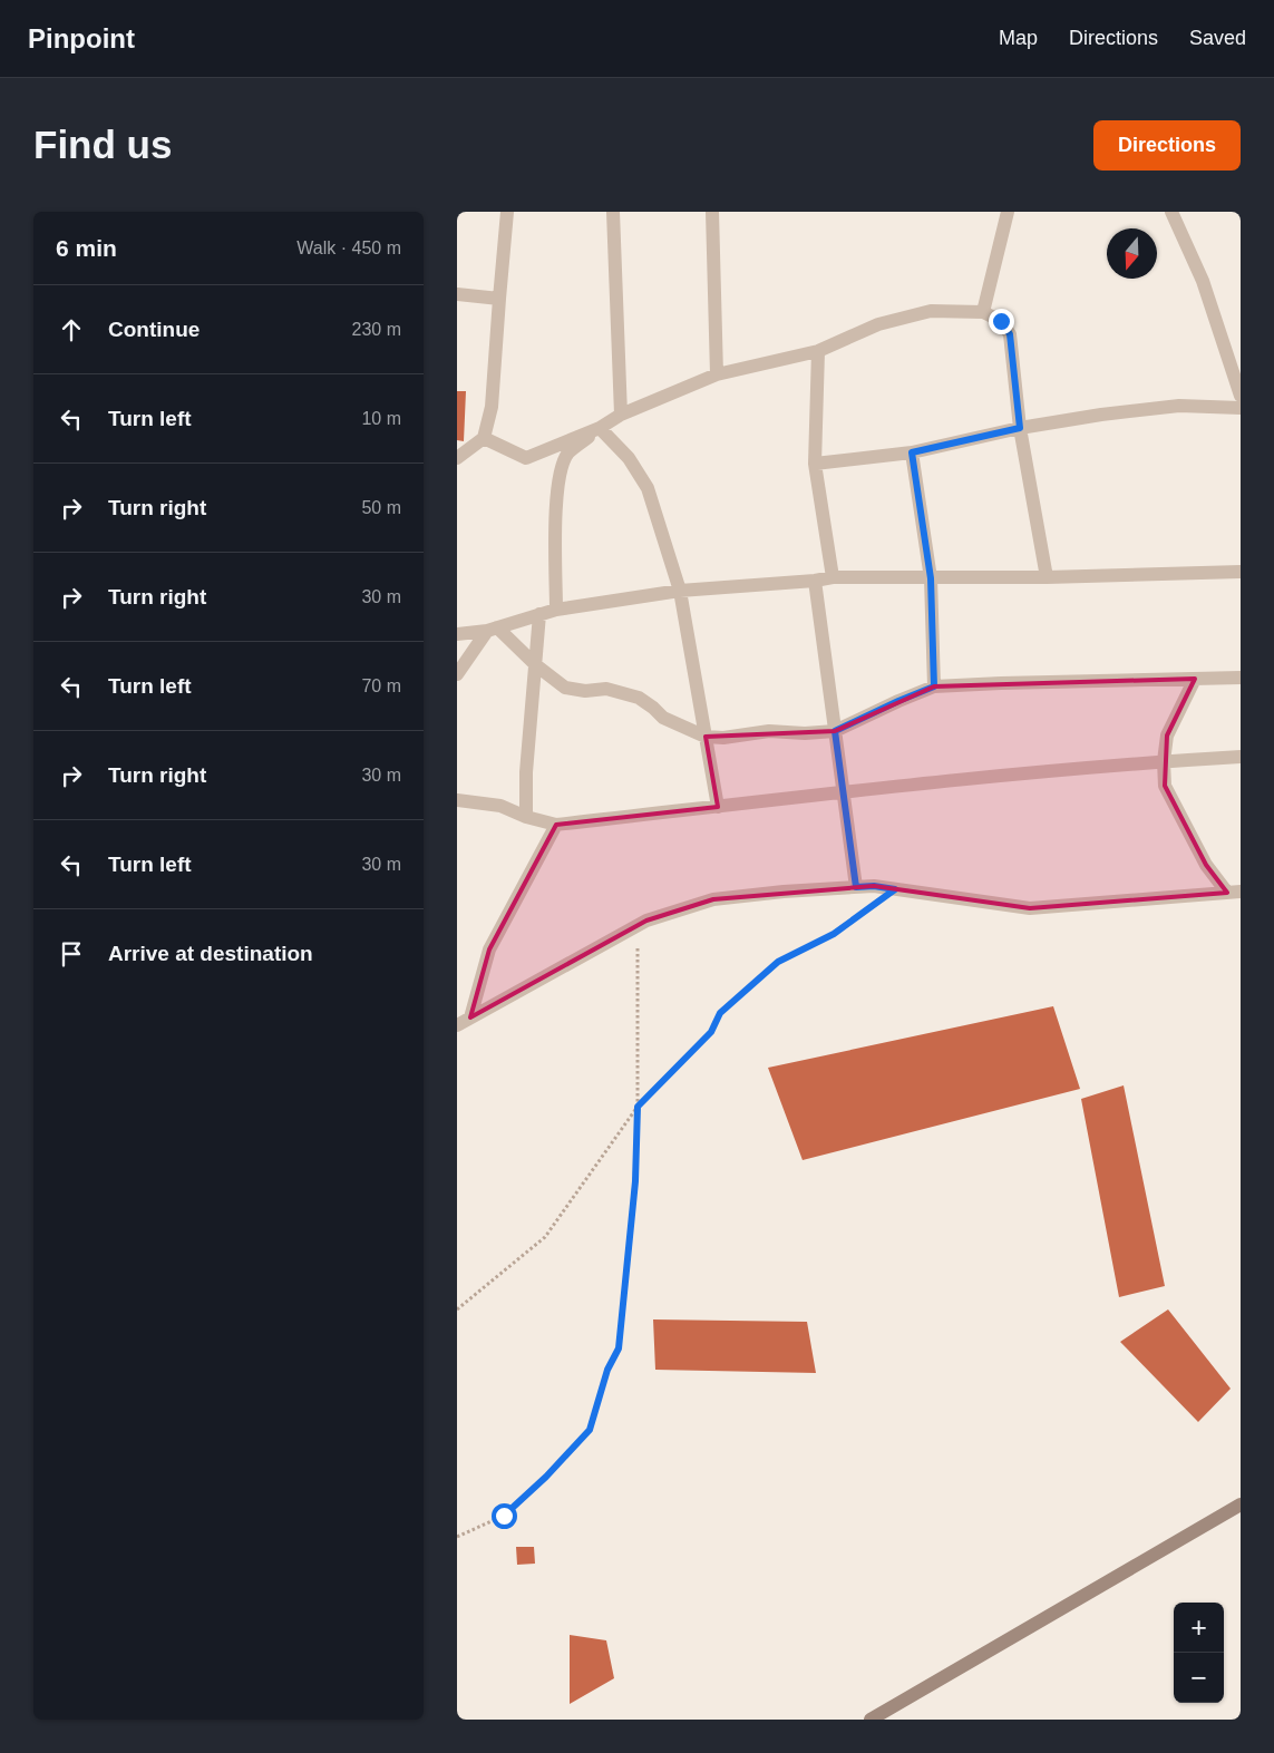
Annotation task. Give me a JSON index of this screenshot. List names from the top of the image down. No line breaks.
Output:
{"north":"bottom","page":{"header":"Pinpoint","nav":["Map","Directions","Saved"],"buttons":"Directions","title":"Find us","heading":["6 min","Walk · 450 m"],"list":[["Continue","230 m"],["Turn left","10 m"],["Turn right","50 m"],["Turn right","30 m"],["Turn left","70 m"],["Turn right","30 m"],["Turn left","30 m"],"Arrive at destination"],"map_buttons":["+","−"]}}
